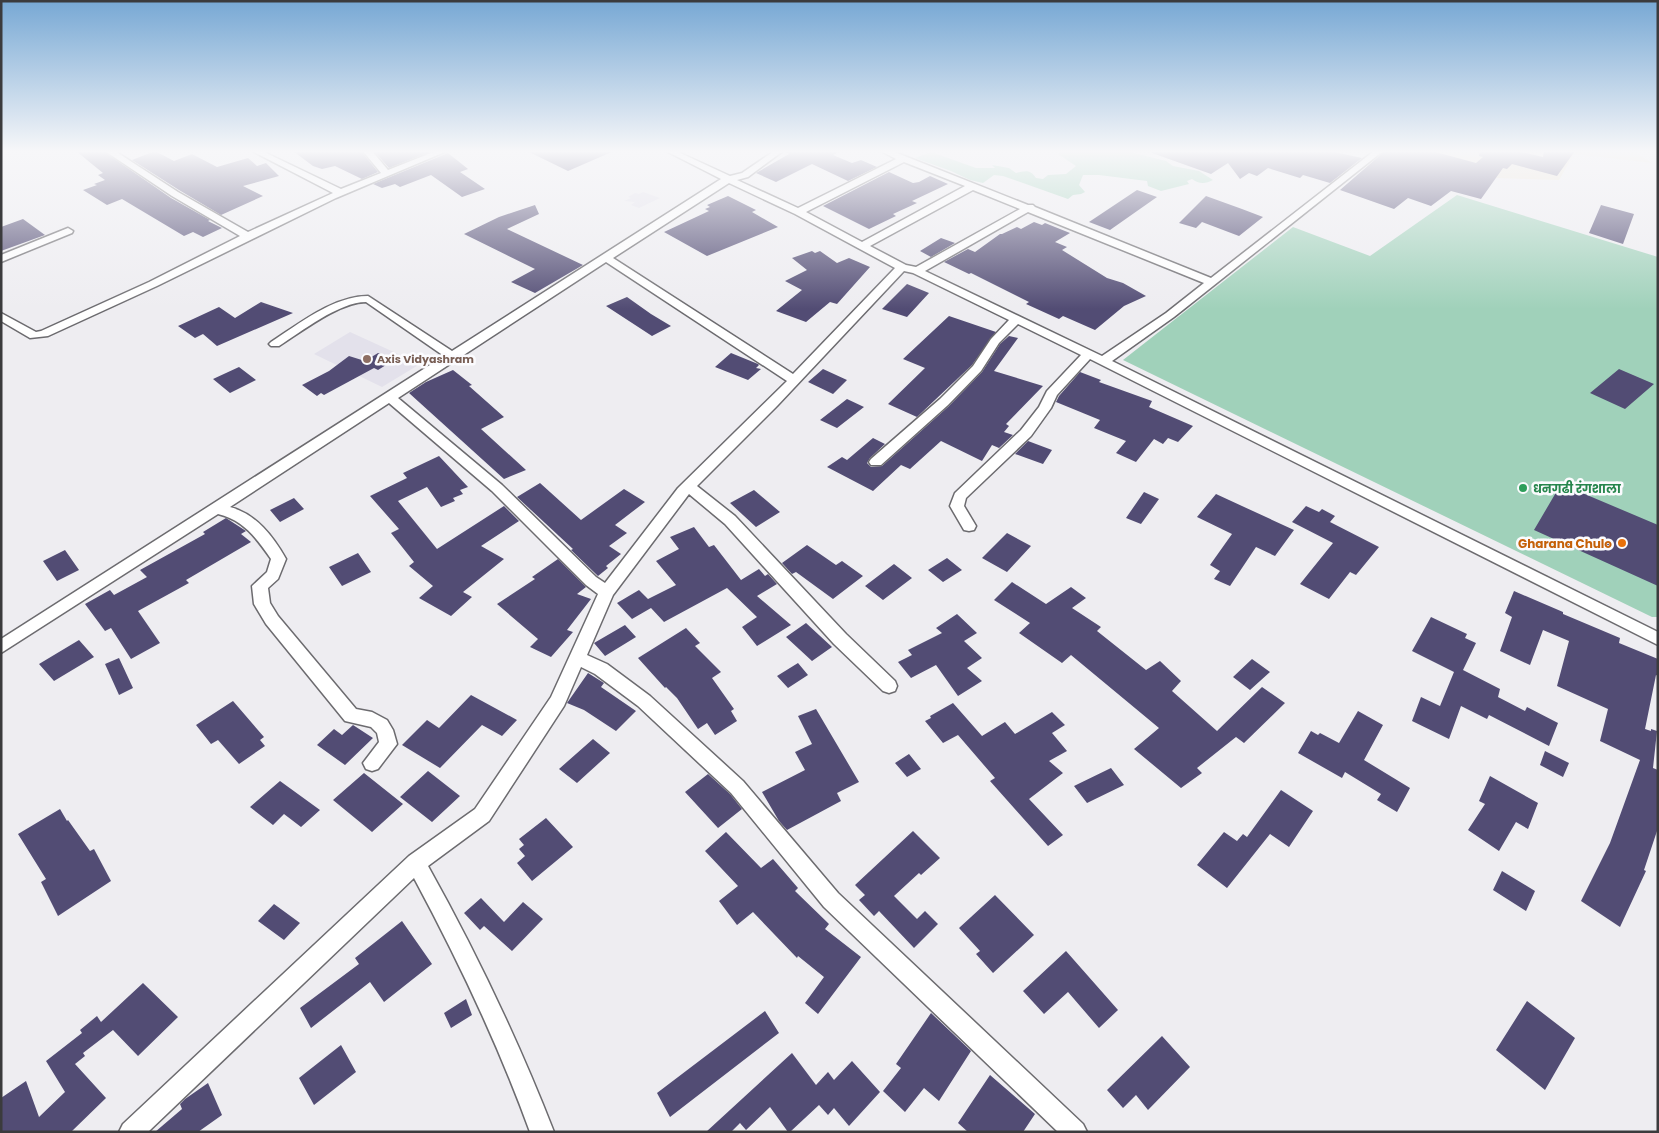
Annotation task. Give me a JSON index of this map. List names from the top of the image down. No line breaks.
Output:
{"places":["Axis Vidyashram","धनगढी रंगशाला","Gharana Chulo"]}
